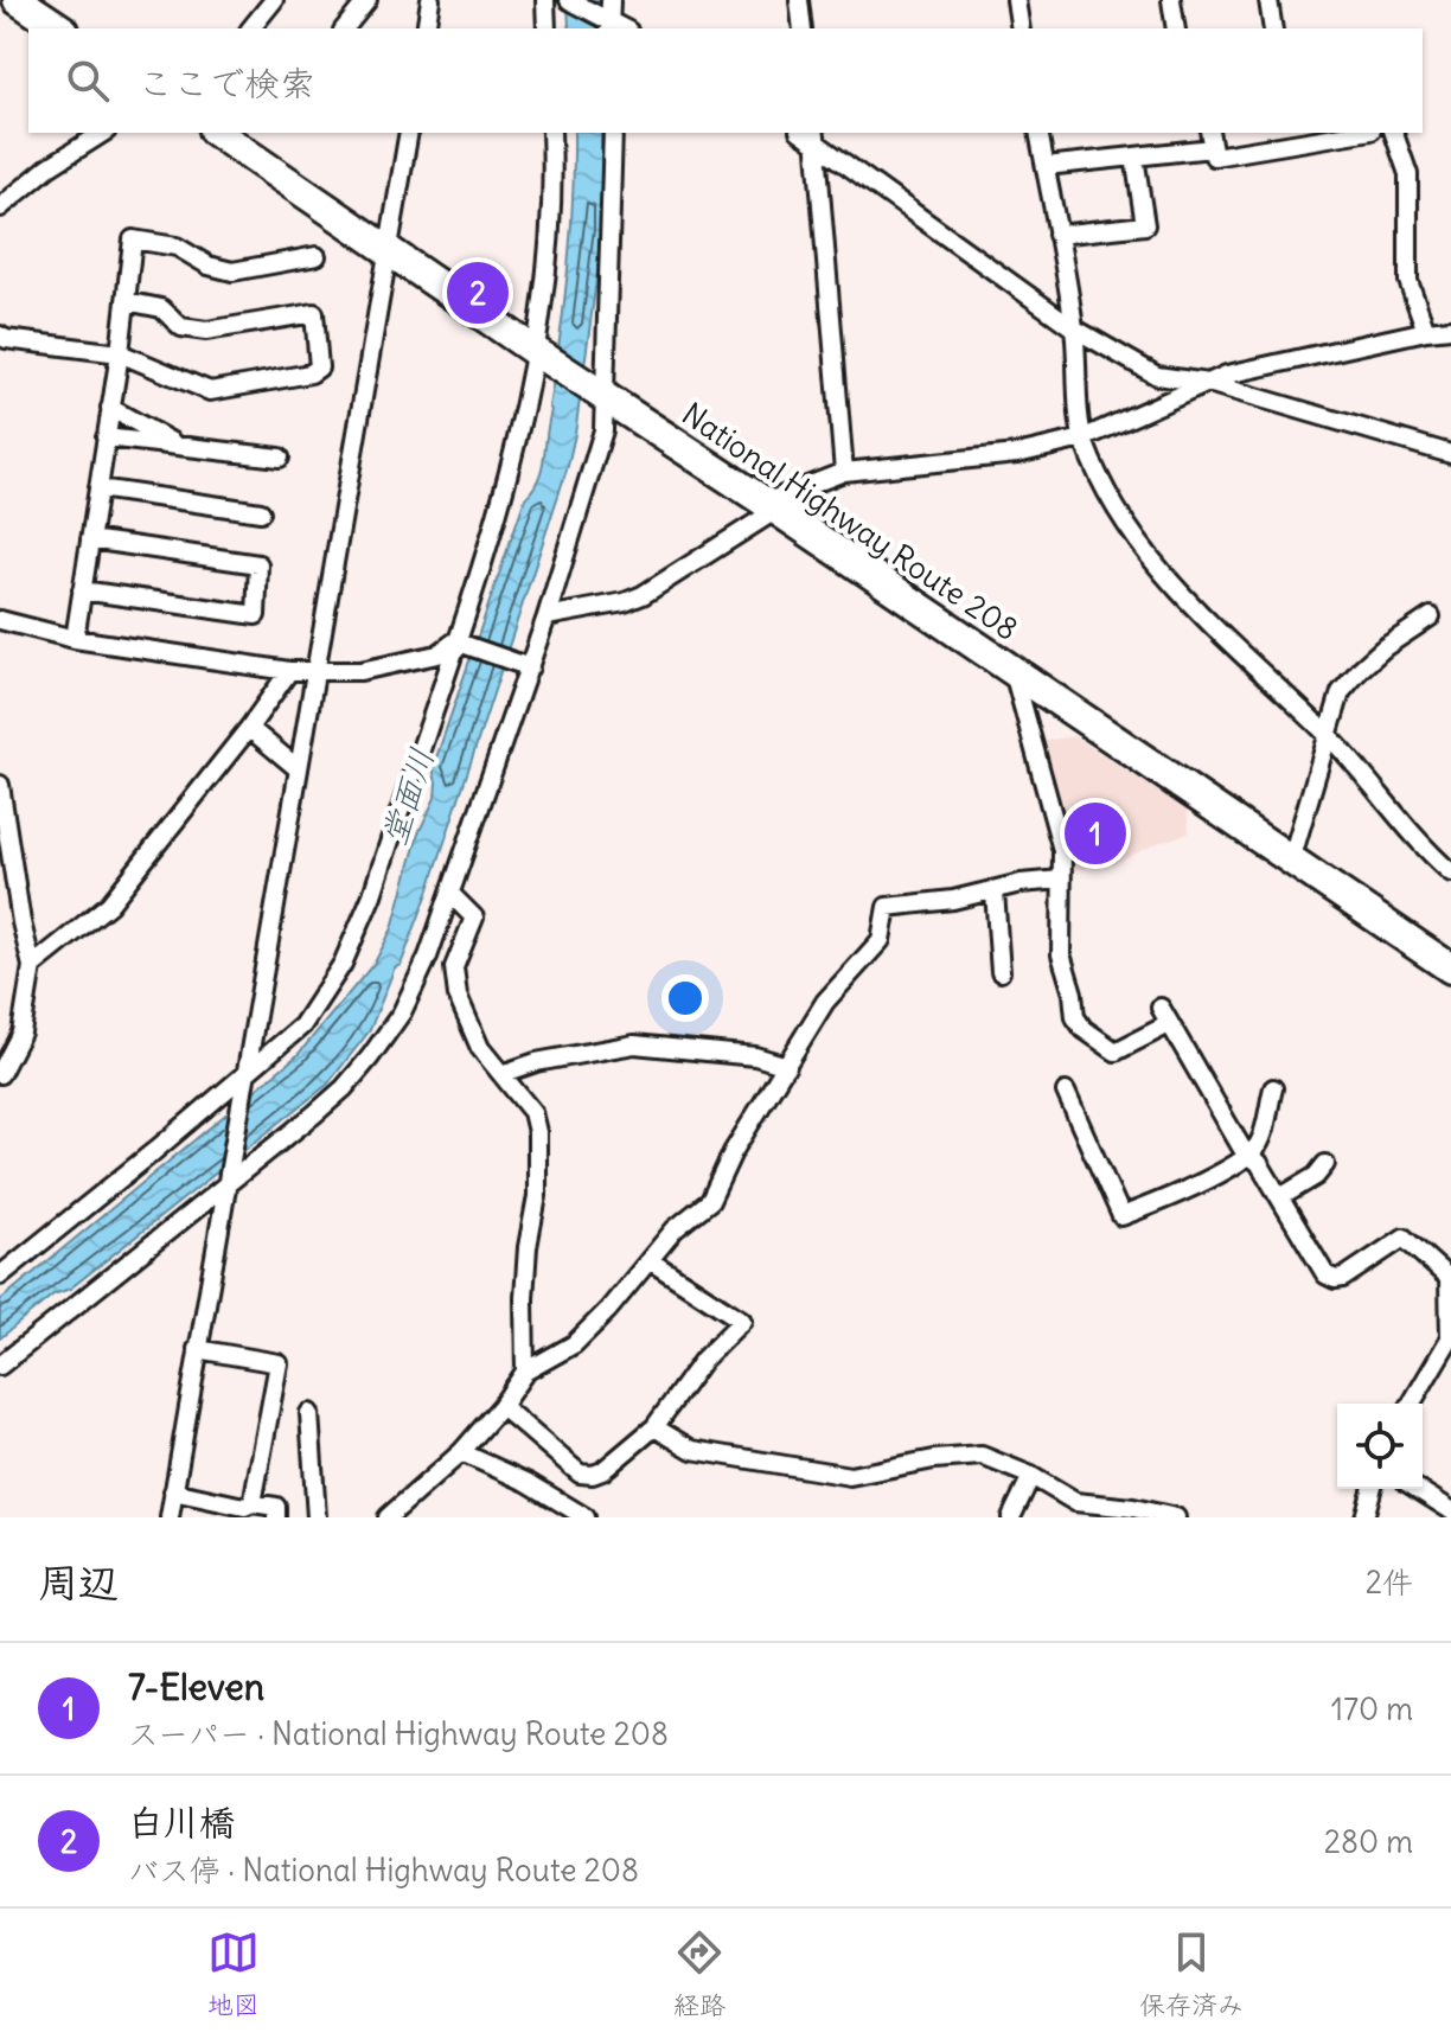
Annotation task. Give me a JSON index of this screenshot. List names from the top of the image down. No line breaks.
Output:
{"streets":{"highway":["National Highway Route 208"]},"water":["堂面川"],"page":{"search":"ここで検索","pins":["2","1"],"heading":["周辺","2件"],"list":[{"mark":"1","name":"7-Eleven","note":"スーパー · National Highway Route 208","value":"170 m"},{"mark":"2","name":"白川橋","note":"バス停 · National Highway Route 208","value":"280 m"}],"nav":["地図","経路","保存済み"]}}
